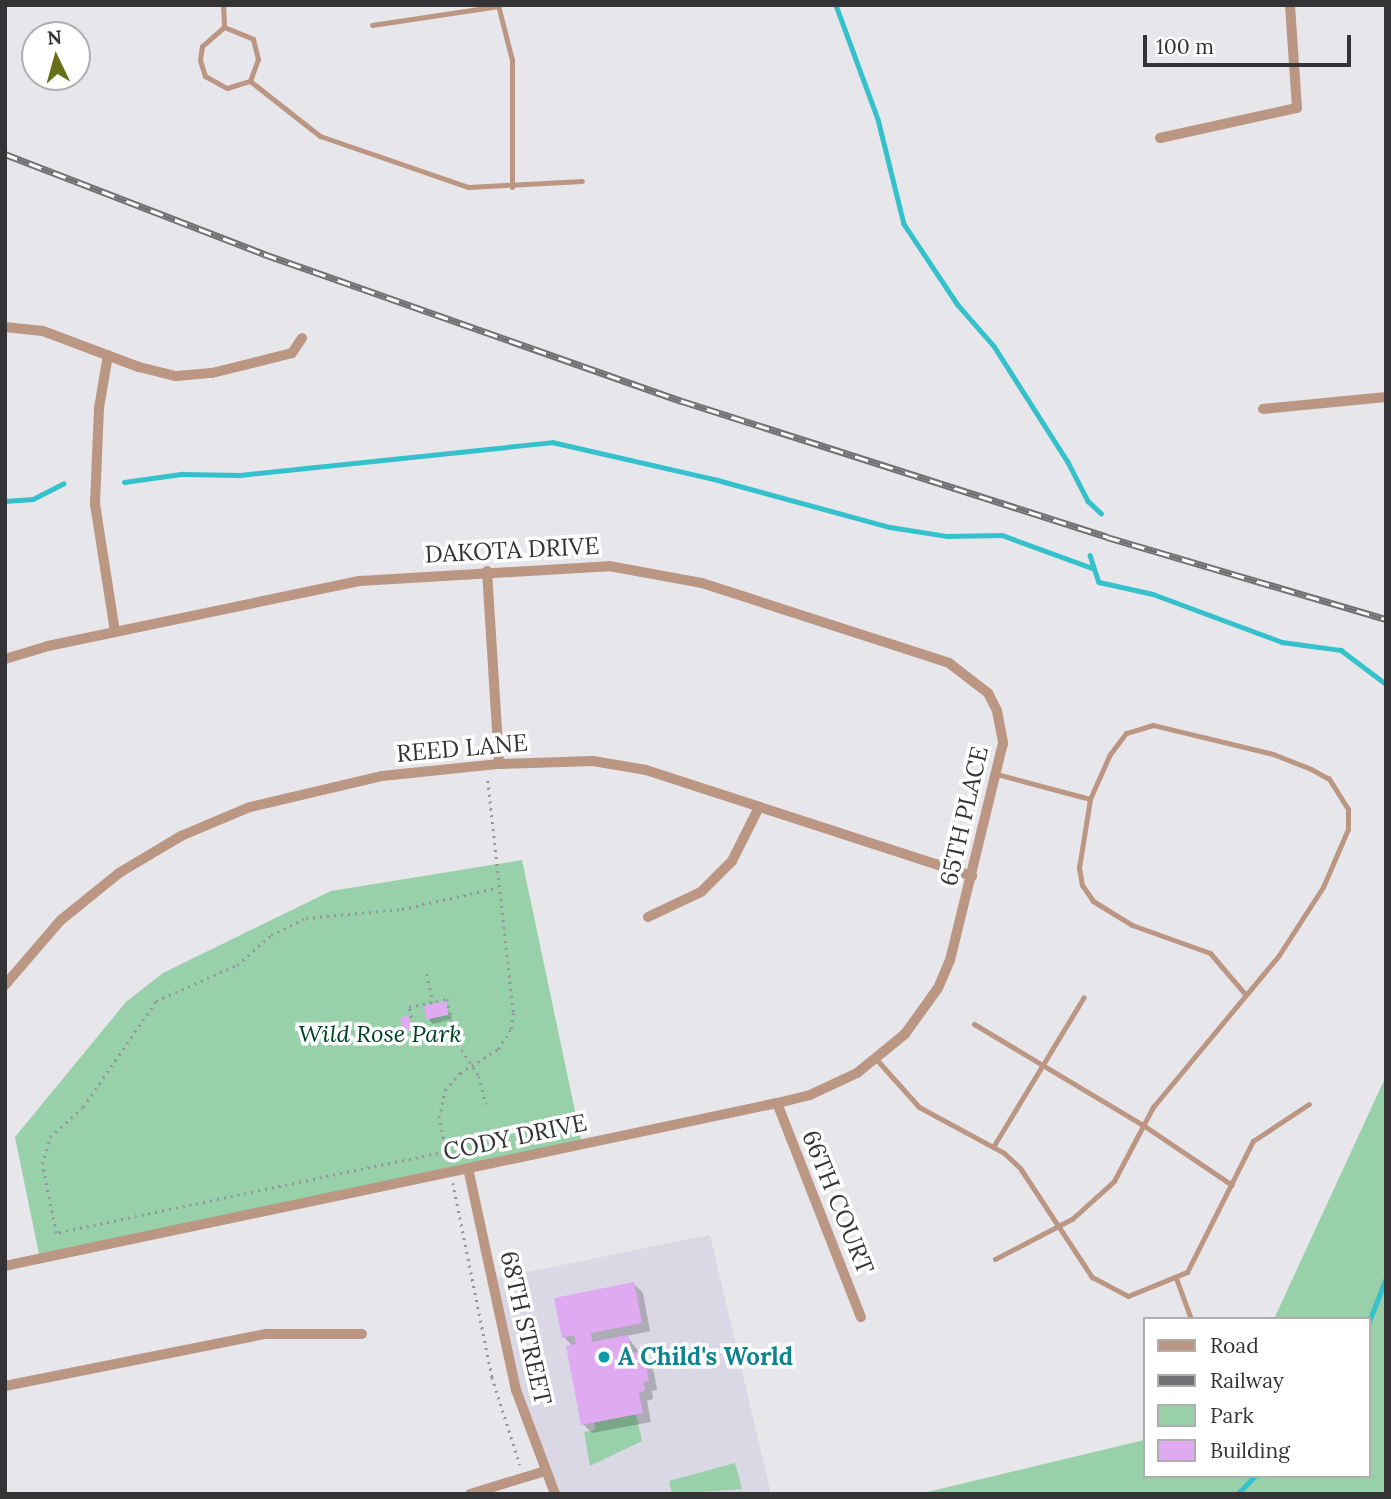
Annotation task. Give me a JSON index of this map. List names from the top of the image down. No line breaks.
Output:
{"streets":{"street":["DAKOTA DRIVE","REED LANE","65TH PLACE","CODY DRIVE","66TH COURT","68TH STREET"]},"crossings":[["DAKOTA DRIVE","65TH PLACE"],["REED LANE","65TH PLACE"],["65TH PLACE","CODY DRIVE"],["CODY DRIVE","66TH COURT"],["CODY DRIVE","68TH STREET"]],"parks":["Wild Rose Park"],"places":["A Child's World"],"legend":["Road","Railway","Park","Building"],"scale_bar":"100 m","north":"top"}
